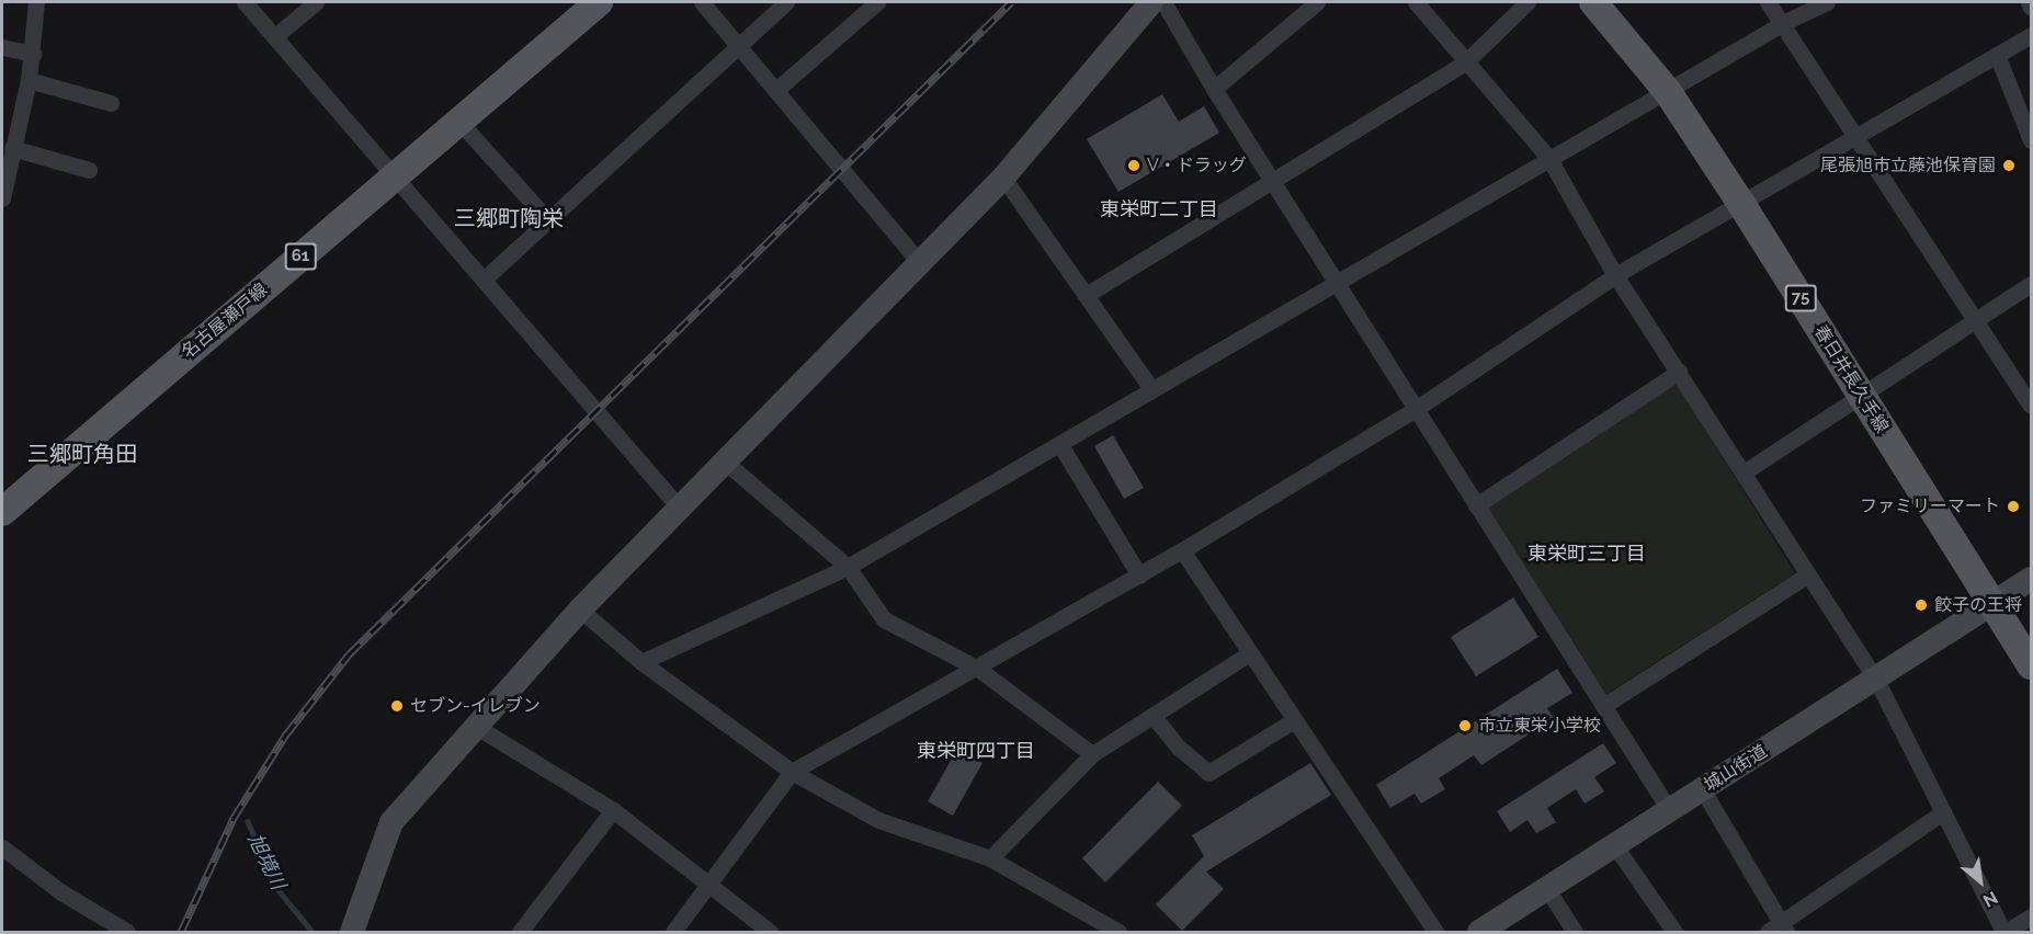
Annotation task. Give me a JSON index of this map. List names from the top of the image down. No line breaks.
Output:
{"streets":{"main road":["61","75","名古屋瀬戸線","春日井長久手線"],"street":["城山街道"]},"crossings":[["春日井長久手線","城山街道"]],"districts":["東栄町二丁目","三郷町陶栄","三郷町角田","東栄町三丁目","東栄町四丁目"],"water":["旭境川"],"places":["V・ドラッグ","尾張旭市立藤池保育園","ファミリーマート","餃子の王将","セブン-イレブン","市立東栄小学校"],"north":"bottom right"}
